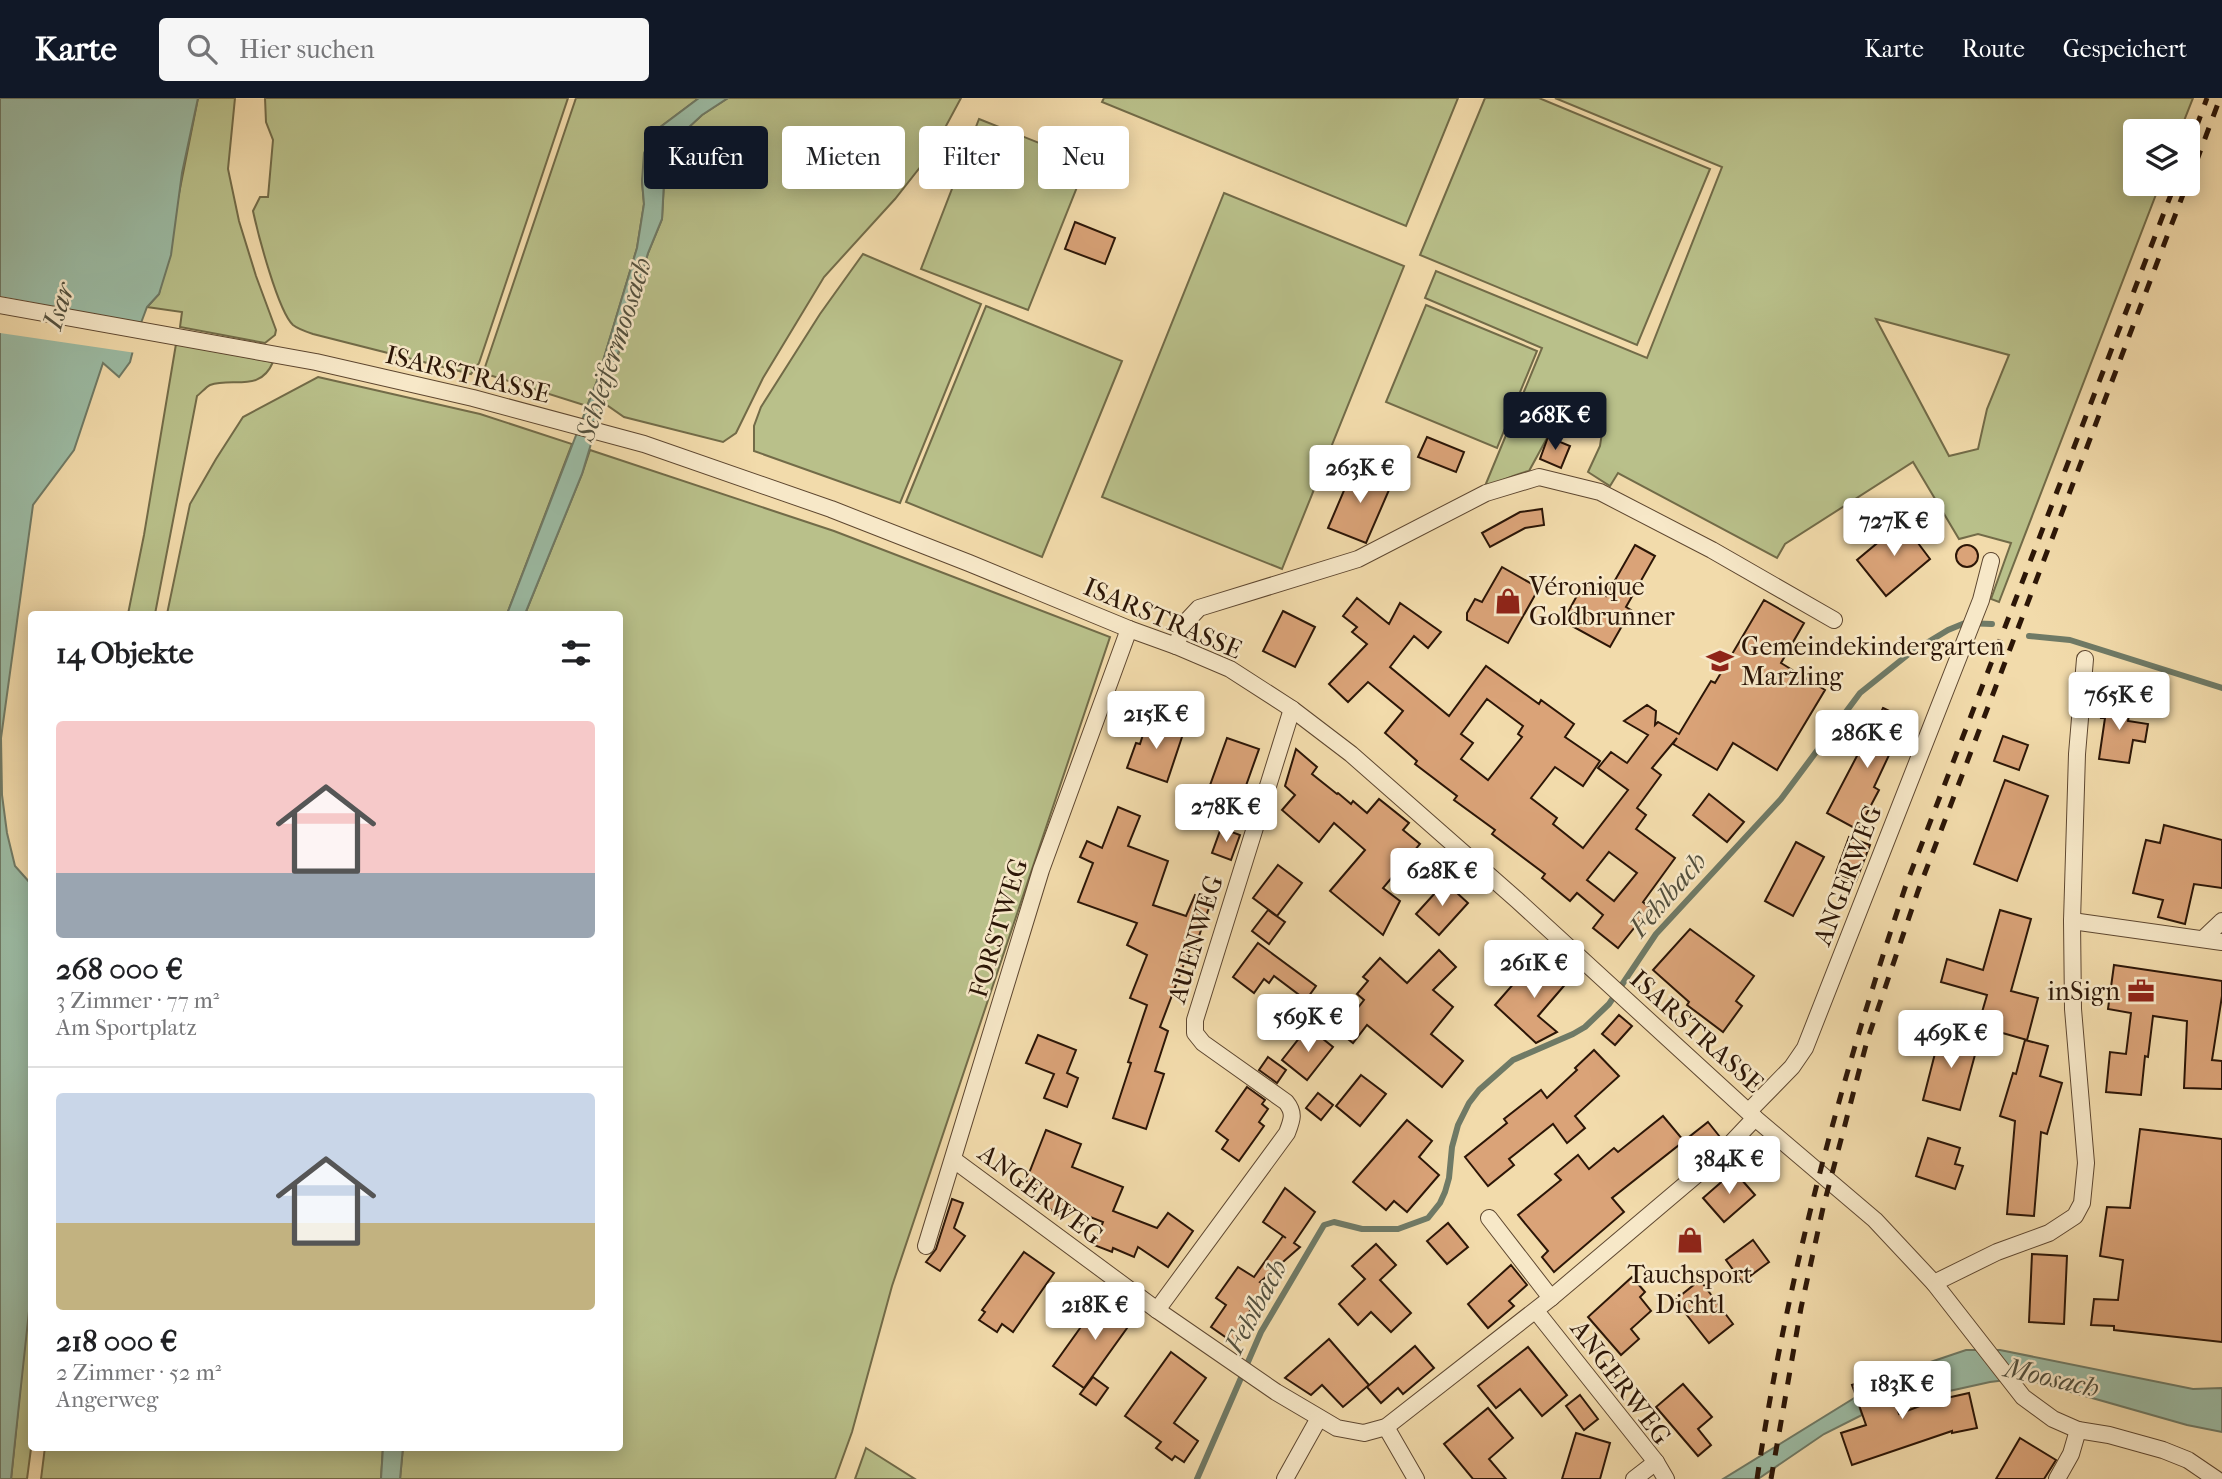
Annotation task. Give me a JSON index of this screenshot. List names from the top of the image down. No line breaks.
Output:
{"streets":{"street":["ISARSTRASSE","ANGERWEG","FORSTWEG","AUENWEG"]},"crossings":[["ISARSTRASSE","ANGERWEG"],["ISARSTRASSE","FORSTWEG"],["ISARSTRASSE","AUENWEG"],["ANGERWEG","FORSTWEG"],["ANGERWEG","AUENWEG"]],"water":["Isar","Schleifermoosach","Fehlbach","Moosach"],"places":{"shop":["Véronique Goldbrunner","Tauchsport Dichtl"],"school or university":["Gemeindekindergarten Marzling"],"office":["inSign"]},"page":{"header":"Karte","search":"Hier suchen","nav":["Karte","Route","Gespeichert"],"chip":["Kaufen","Mieten","Filter","Neu"],"price":["268K €","263K €","727K €","765K €","215K €","286K €","278K €","628K €","261K €","569K €","469K €","384K €","218K €","183K €"],"heading":"14 Objekte","list":[{"name":"268 000 €","note":"3 Zimmer · 77 m² · Am Sportplatz"},{"name":"218 000 €","note":"2 Zimmer · 52 m² · Angerweg"}]}}
